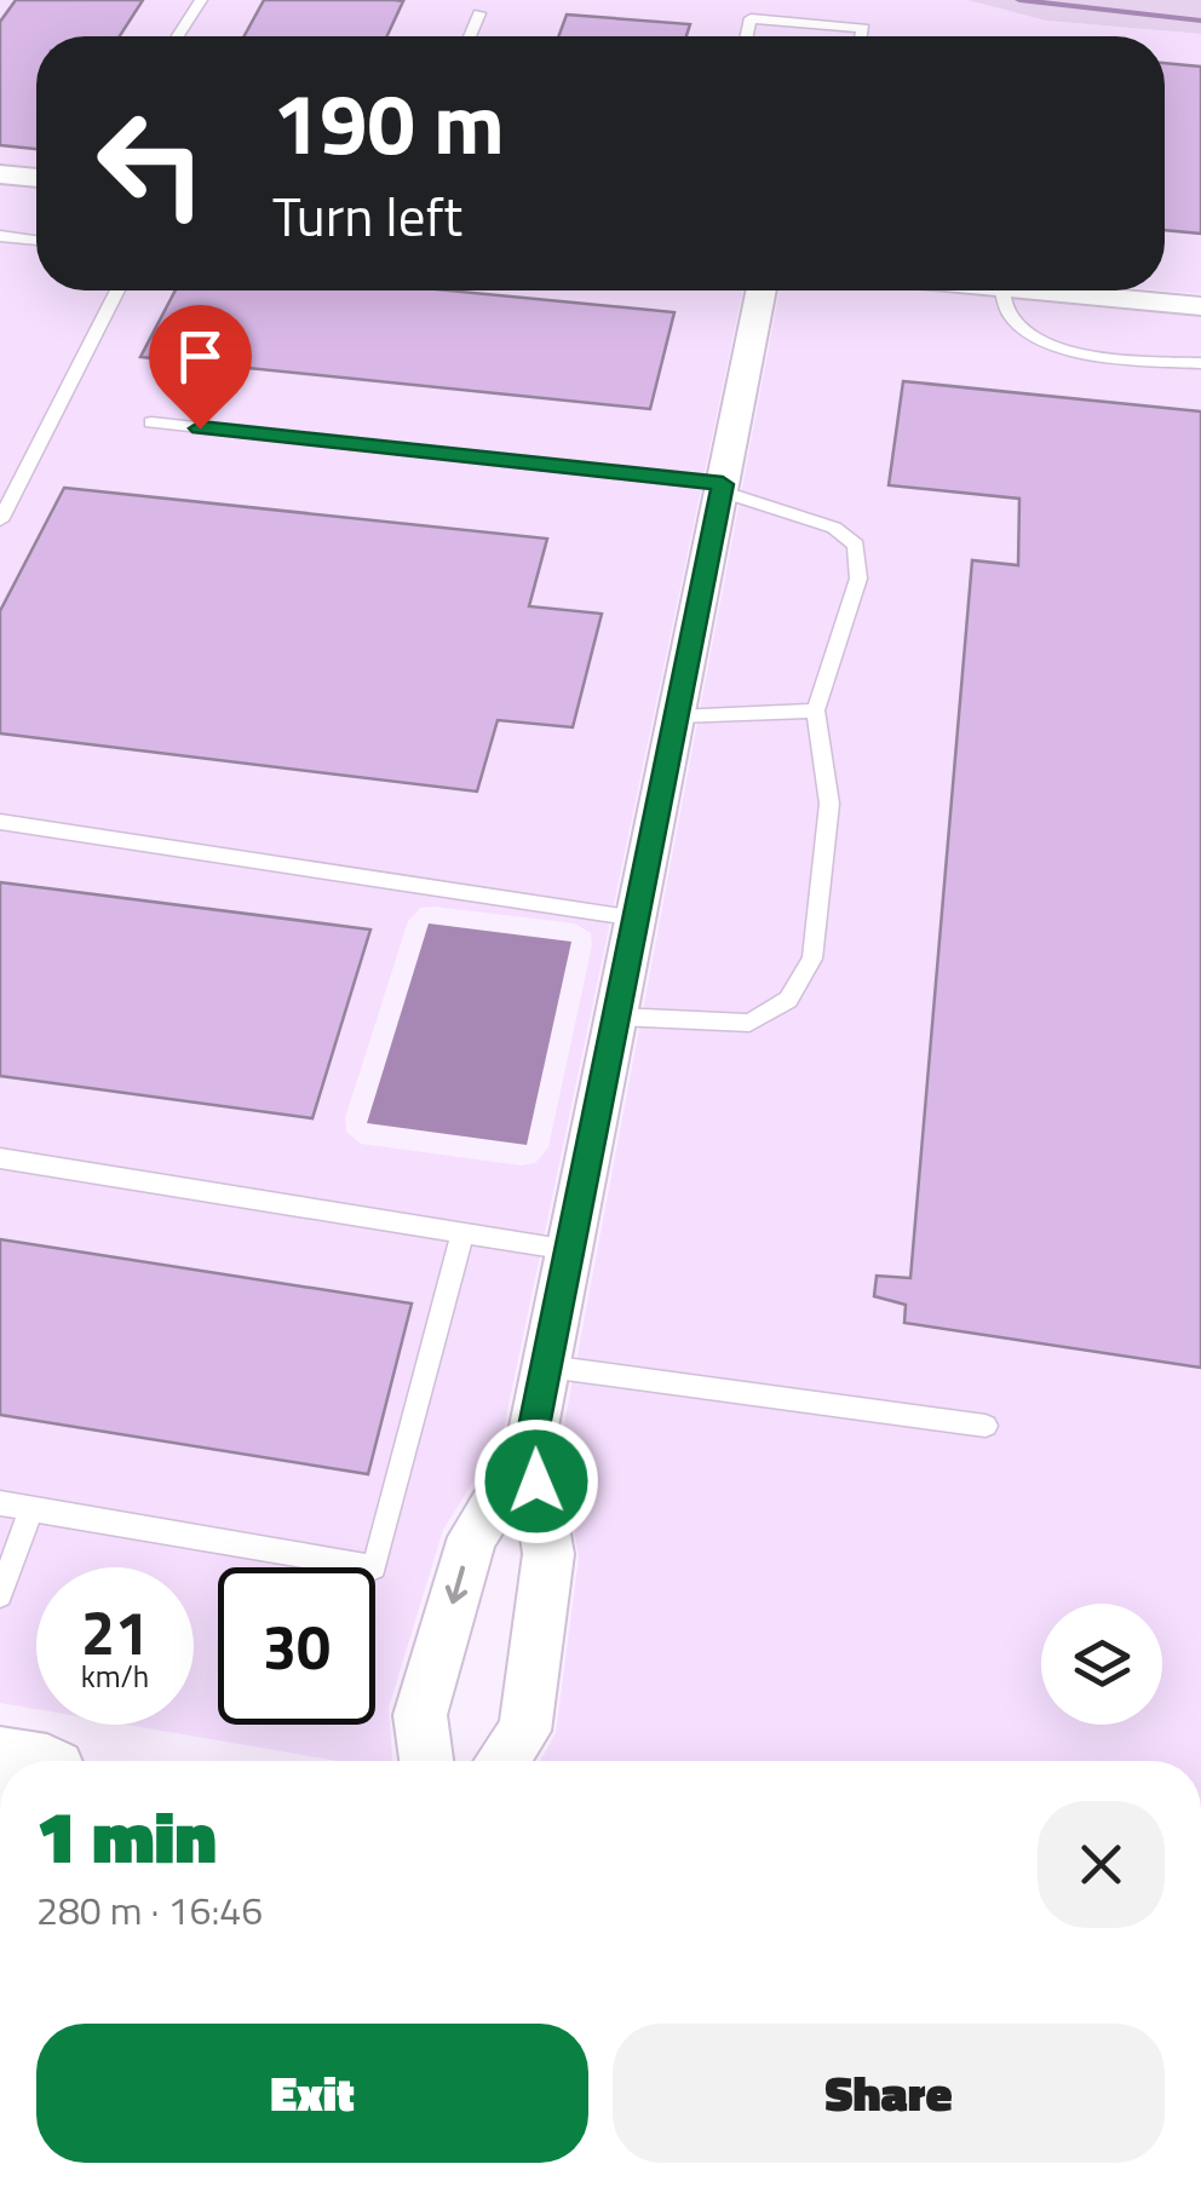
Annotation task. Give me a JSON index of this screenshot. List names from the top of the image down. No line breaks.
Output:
{"page":{"turn":["190 m","Turn left"],"speed":"21 km/h","limit":"30","heading":["1 min","280 m · 16:46"],"buttons":["Exit","Share"]}}
